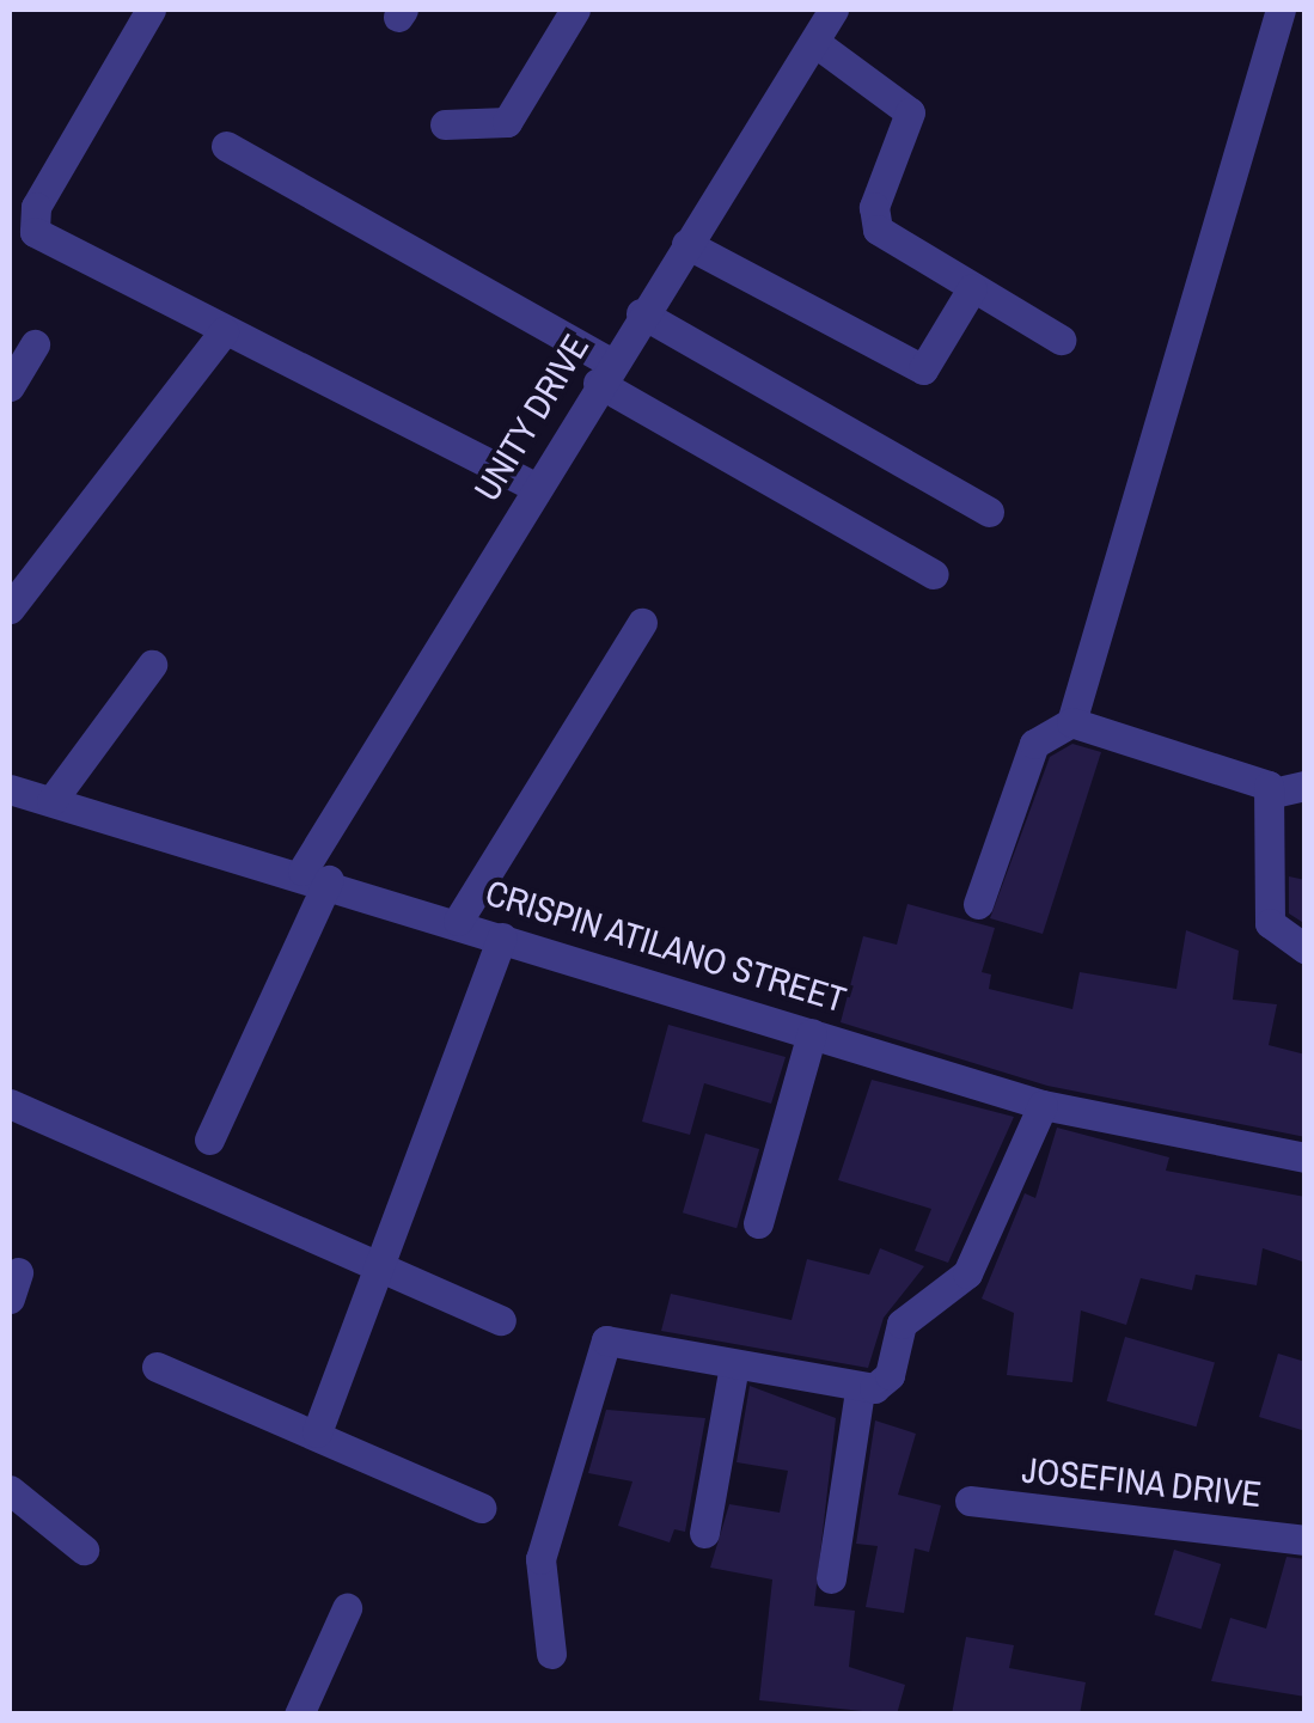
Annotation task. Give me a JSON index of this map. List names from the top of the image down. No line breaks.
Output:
{"streets":{"street":["UNITY DRIVE","CRISPIN ATILANO STREET","JOSEFINA DRIVE"]},"crossings":[["UNITY DRIVE","CRISPIN ATILANO STREET"]]}
